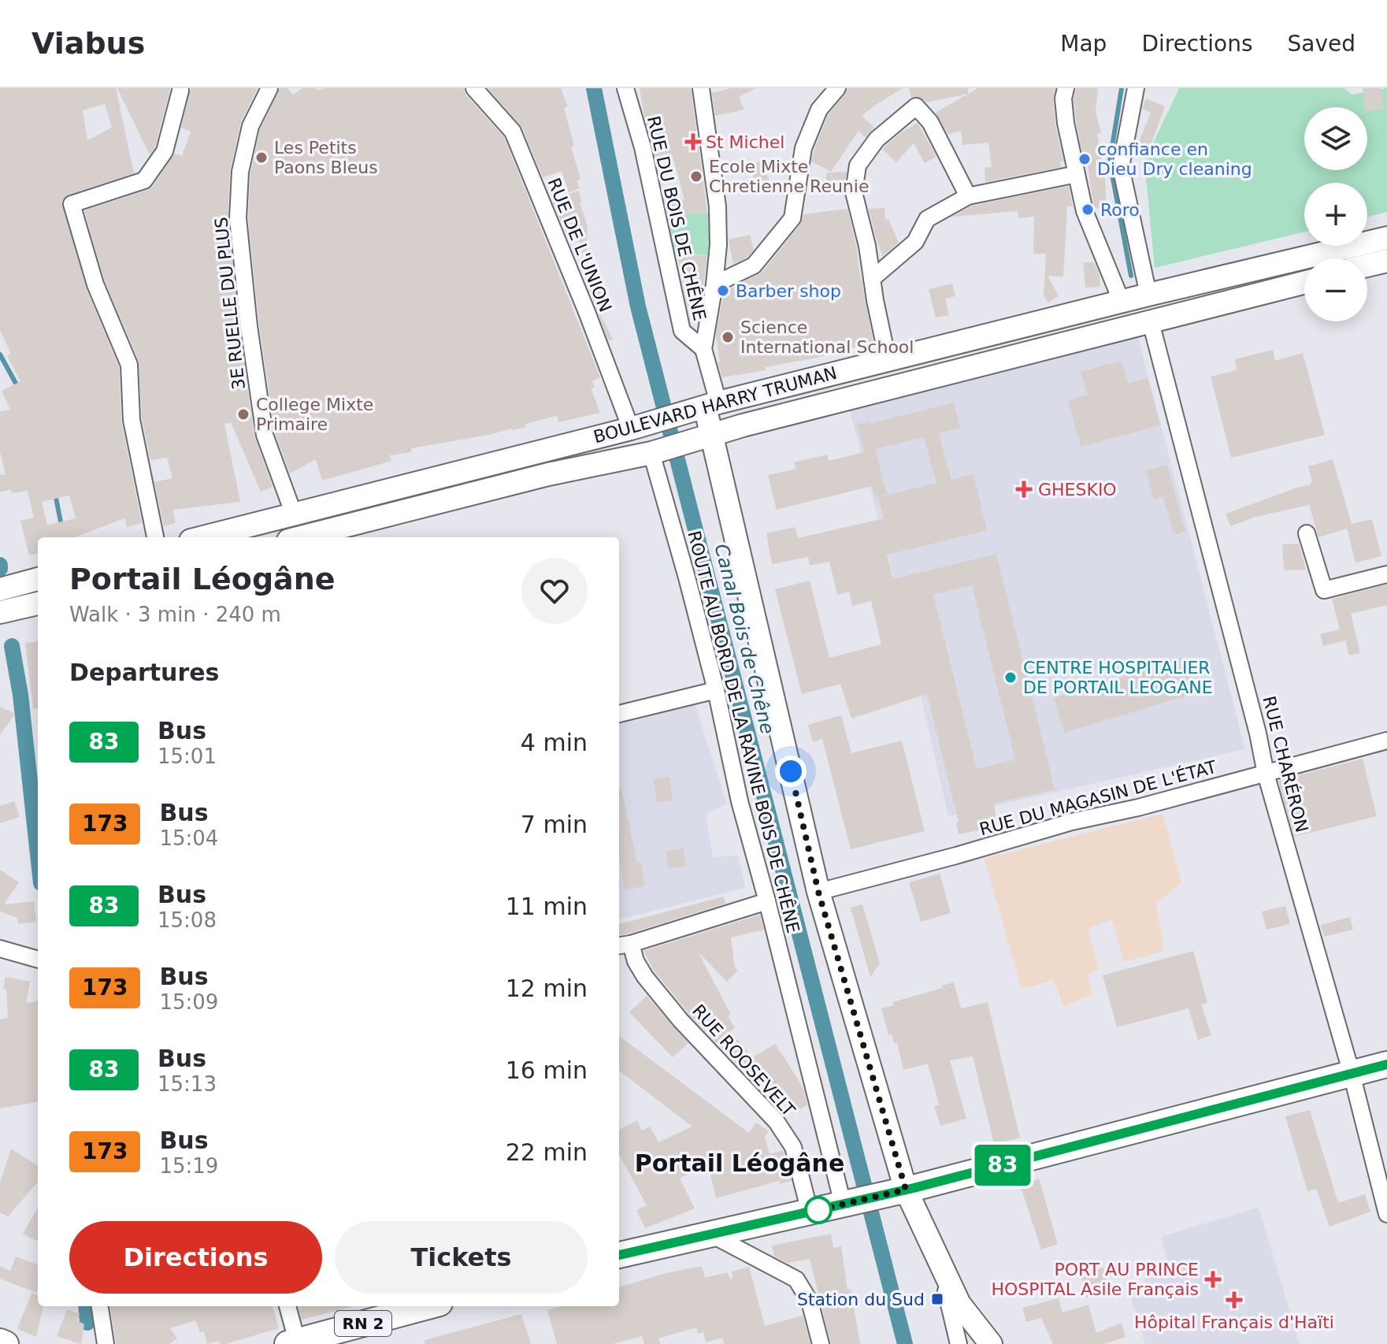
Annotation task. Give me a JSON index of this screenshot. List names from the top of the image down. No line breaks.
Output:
{"streets":{"main road":["BOULEVARD HARRY TRUMAN","RN 2"],"street":["RUE DU BOIS DE CHÊNE","RUE DE L'UNION","3E RUELLE DU PLUS","ROUTE AU BORD DE LA RAVINE BOIS DE CHÊNE","RUE CHARÉRON","RUE DU MAGASIN DE L'ÉTAT","RUE ROOSEVELT"]},"crossings":[["RUE DE L'UNION","BOULEVARD HARRY TRUMAN"],["3E RUELLE DU PLUS","BOULEVARD HARRY TRUMAN"],["BOULEVARD HARRY TRUMAN","ROUTE AU BORD DE LA RAVINE BOIS DE CHÊNE"],["BOULEVARD HARRY TRUMAN","RUE CHARÉRON"],["RUE CHARÉRON","RUE DU MAGASIN DE L'ÉTAT"]],"districts":["Portail Léogâne"],"water":["Canal Bois de Chêne"],"places":{"health":["St Michel","GHESKIO","PORT AU PRINCE HOSPITAL Asile Français","Hôpital Français d'Haïti"],"other":["Les Petits Paons Bleus","confiance en Dieu Dry cleaning","Ecole Mixte Chretienne Reunie","Roro","Barber shop","Science International School","College Mixte Primaire","CENTRE HOSPITALIER DE PORTAIL LEOGANE"],"transit":["Station du Sud"]},"lines":["bus line 83"],"page":{"header":"Viabus","nav":["Map","Directions","Saved"],"on_map":"83","map_buttons":["+","−"],"heading":[["Portail Léogâne","Walk · 3 min · 240 m"],"Departures"],"list":[{"mark":"83","name":"Bus","note":"15:01","value":"4 min"},{"mark":"173","name":"Bus","note":"15:04","value":"7 min"},{"mark":"83","name":"Bus","note":"15:08","value":"11 min"},{"mark":"173","name":"Bus","note":"15:09","value":"12 min"},{"mark":"83","name":"Bus","note":"15:13","value":"16 min"},{"mark":"173","name":"Bus","note":"15:19","value":"22 min"}],"buttons":["Directions","Tickets"]}}
